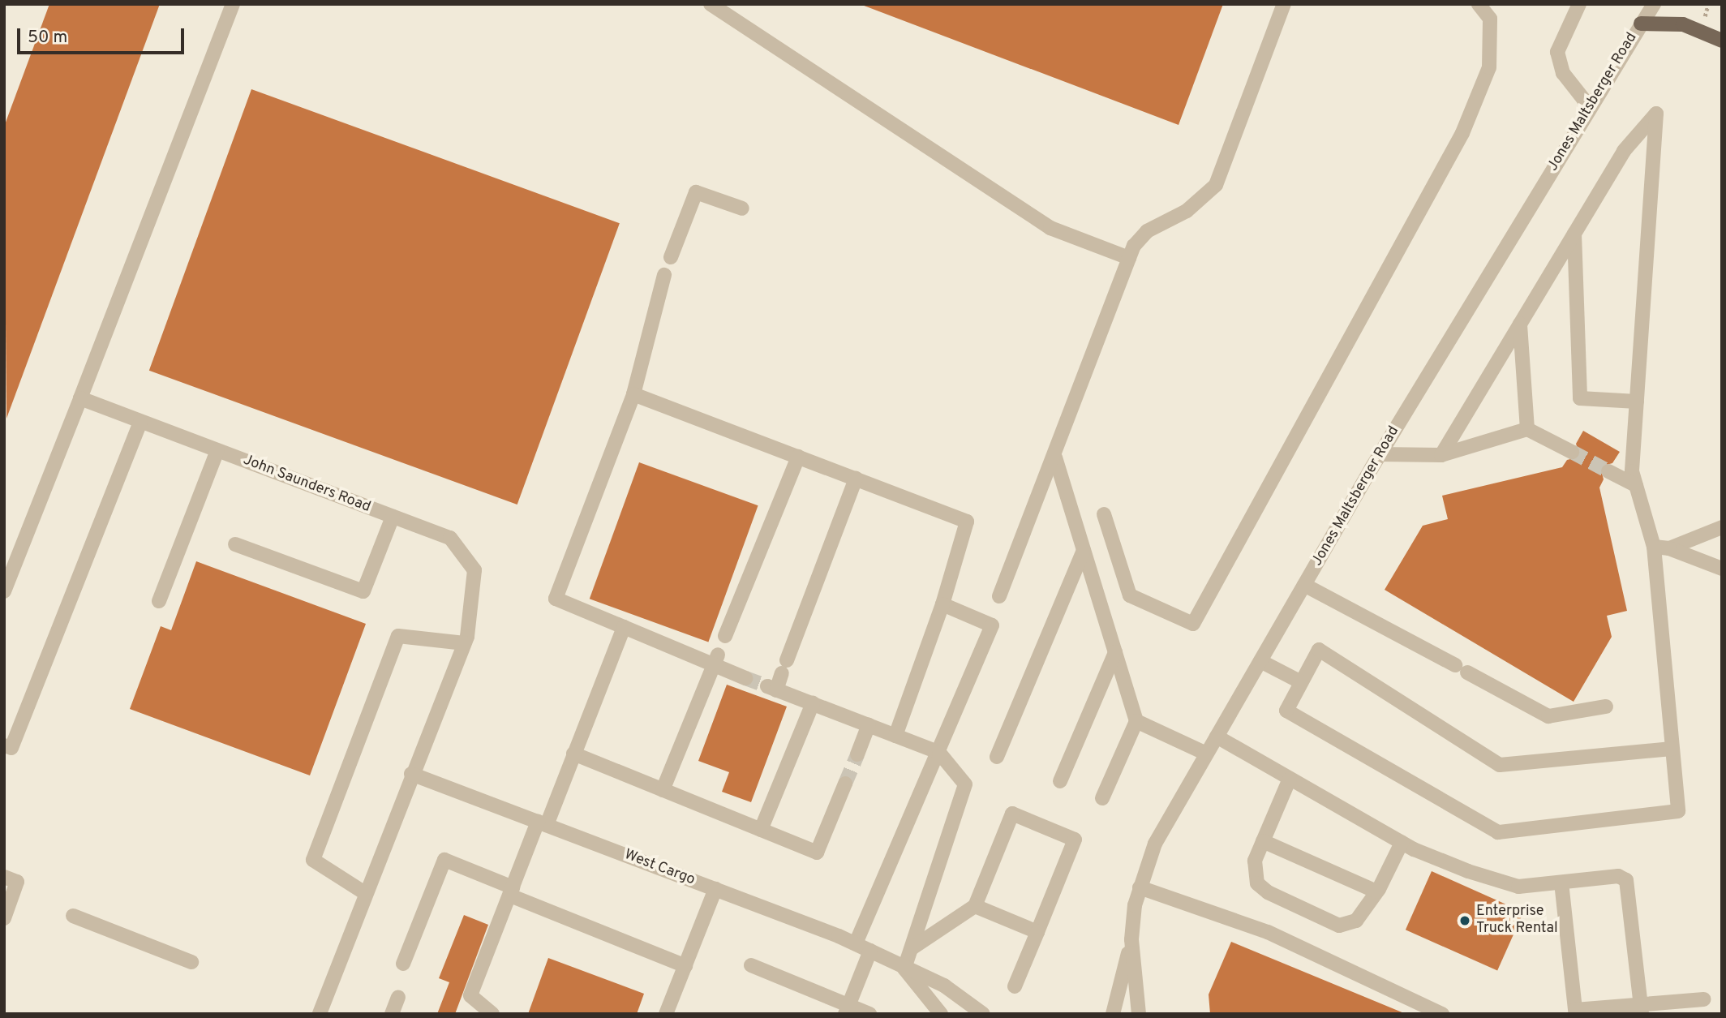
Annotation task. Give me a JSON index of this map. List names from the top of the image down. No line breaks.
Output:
{"streets":{"street":["Jones Maltsberger Road","John Saunders Road","West Cargo"]},"crossings":[["John Saunders Road","West Cargo"]],"places":["Enterprise Truck Rental"],"scale_bar":"50 m"}
